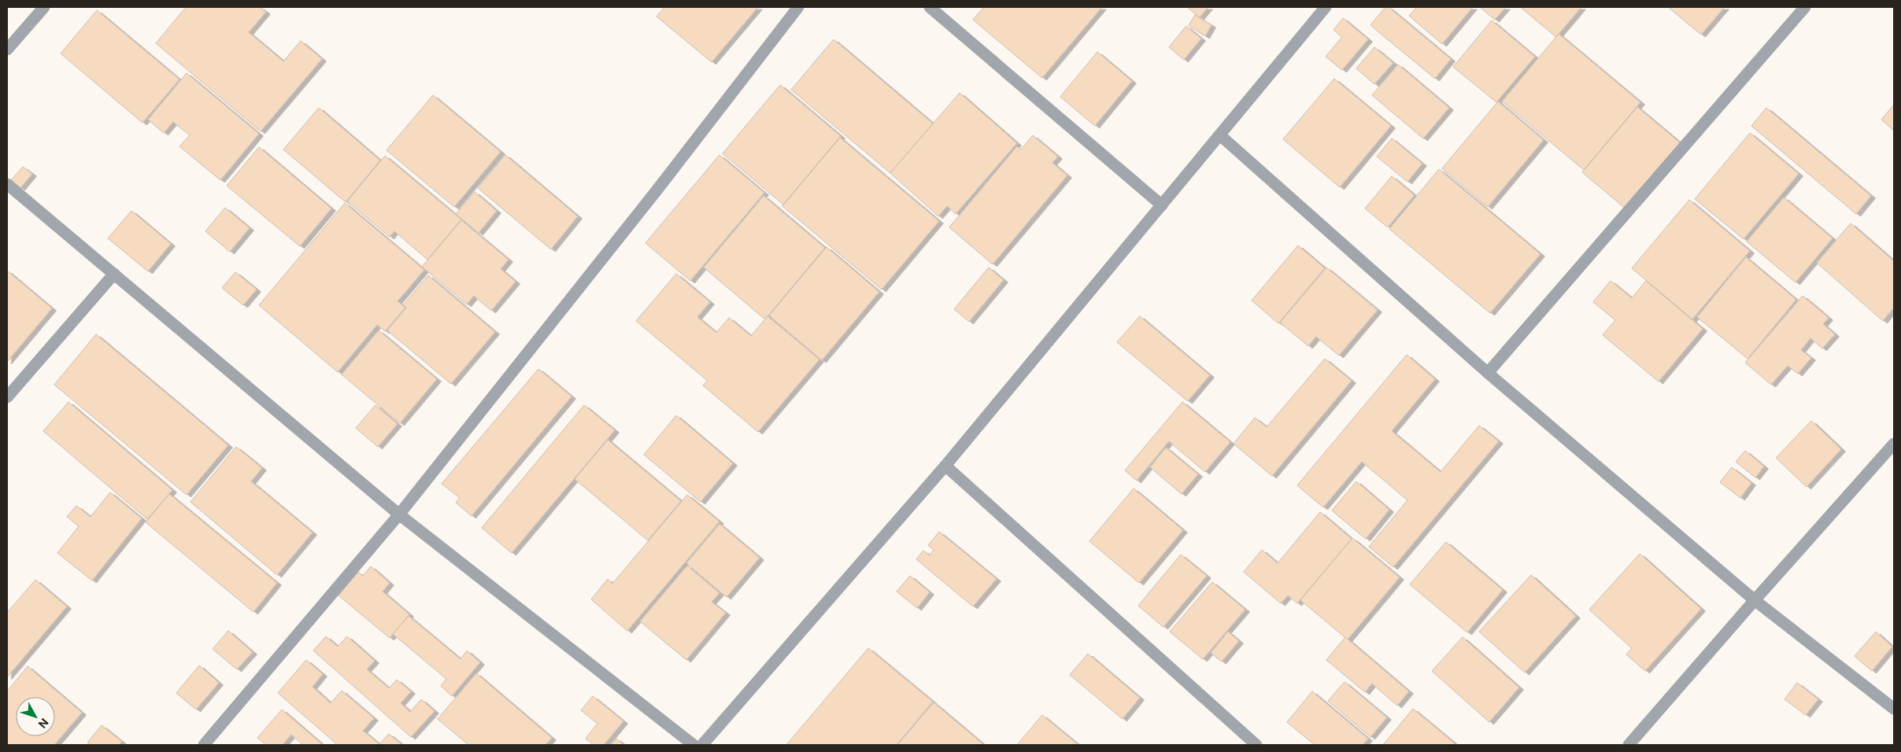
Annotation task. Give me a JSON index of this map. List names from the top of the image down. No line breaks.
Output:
{"north":"bottom right"}
